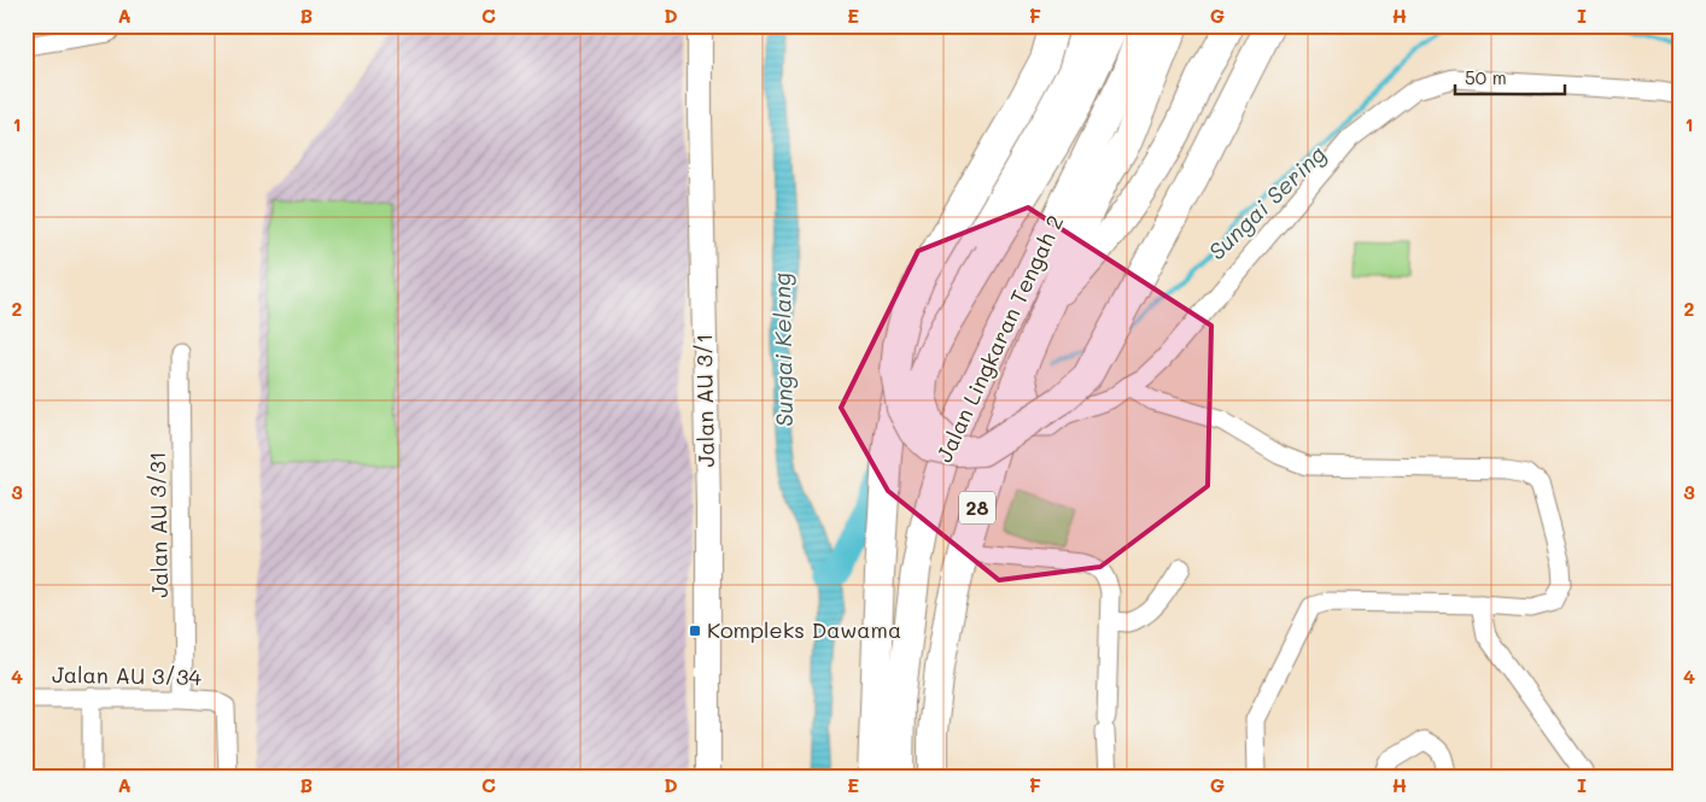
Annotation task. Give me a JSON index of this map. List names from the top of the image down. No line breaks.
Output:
{"streets":{"highway":["Jalan Lingkaran Tengah 2","28"],"main road":["Jalan AU 3/1"],"street":["Jalan AU 3/31","Jalan AU 3/34"]},"crossings":[["Jalan AU 3/31","Jalan AU 3/34"]],"water":["Sungai Sering","Sungai Kelang"],"places":{"transit":["Kompleks Dawama"]},"scale_bar":"50 m","grid":{"columns":["A","B","C","D","E","F","G","H","I"],"rows":["1","2","3","4"]}}
